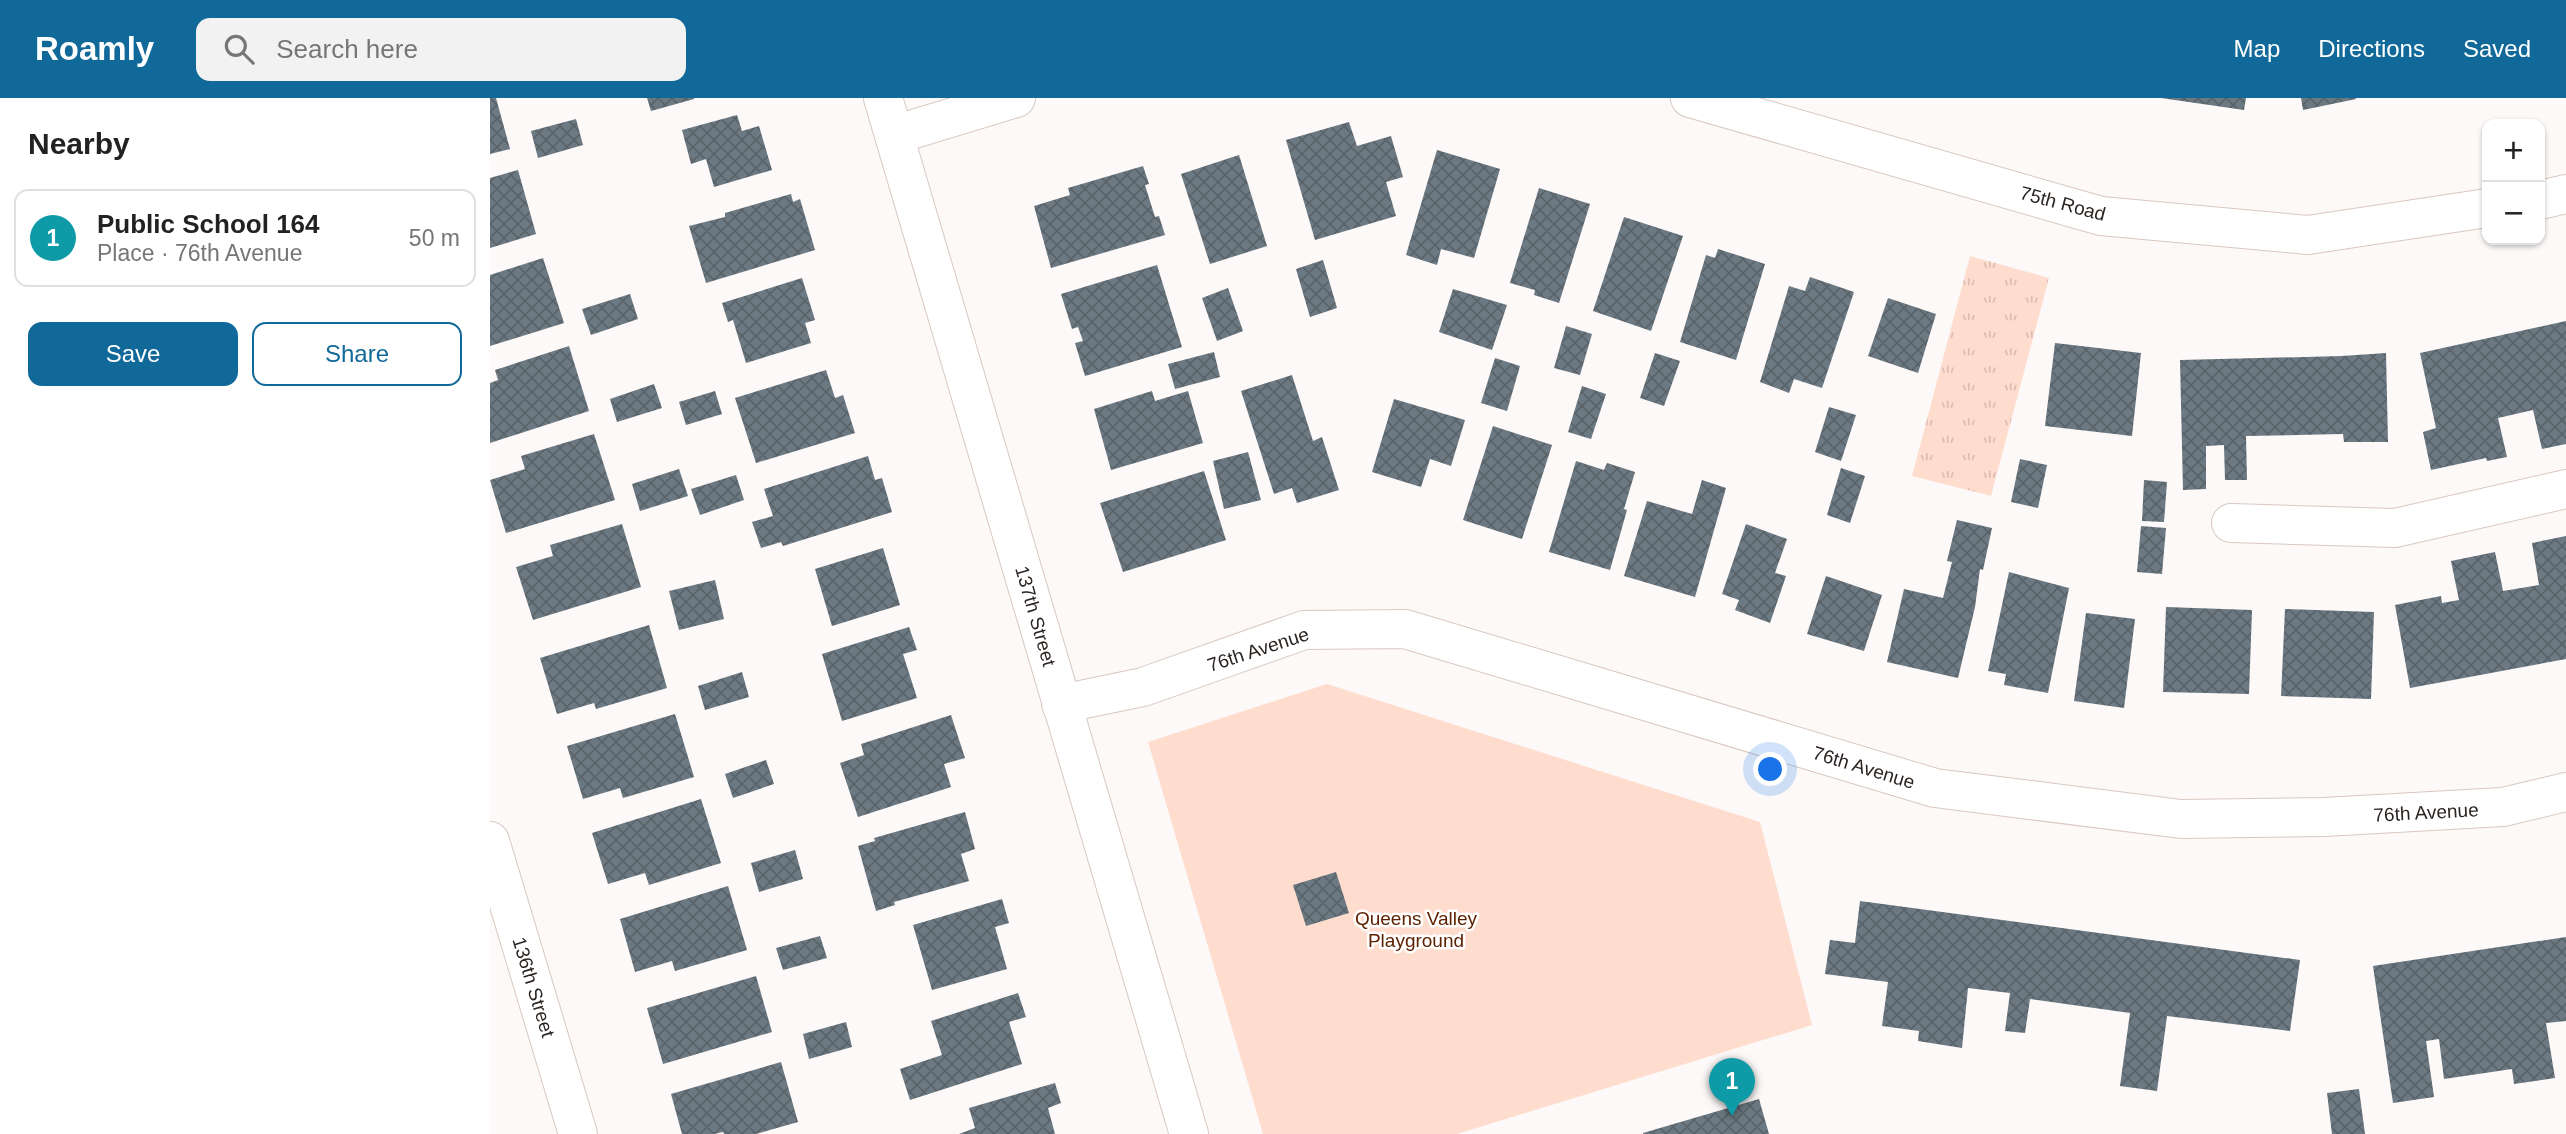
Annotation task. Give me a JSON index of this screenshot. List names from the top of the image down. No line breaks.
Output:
{"streets":{"street":["75th Road","137th Street","76th Avenue","136th Street"]},"crossings":[["137th Street","76th Avenue"]],"parks":["Queens Valley Playground"],"page":{"header":"Roamly","search":"Search here","nav":["Map","Directions","Saved"],"heading":"Nearby","map_buttons":["+","−"],"list":[{"mark":"1","name":"Public School 164","note":"Place · 76th Avenue","value":"50 m"}],"buttons":["Save","Share"],"pins":"1"}}
